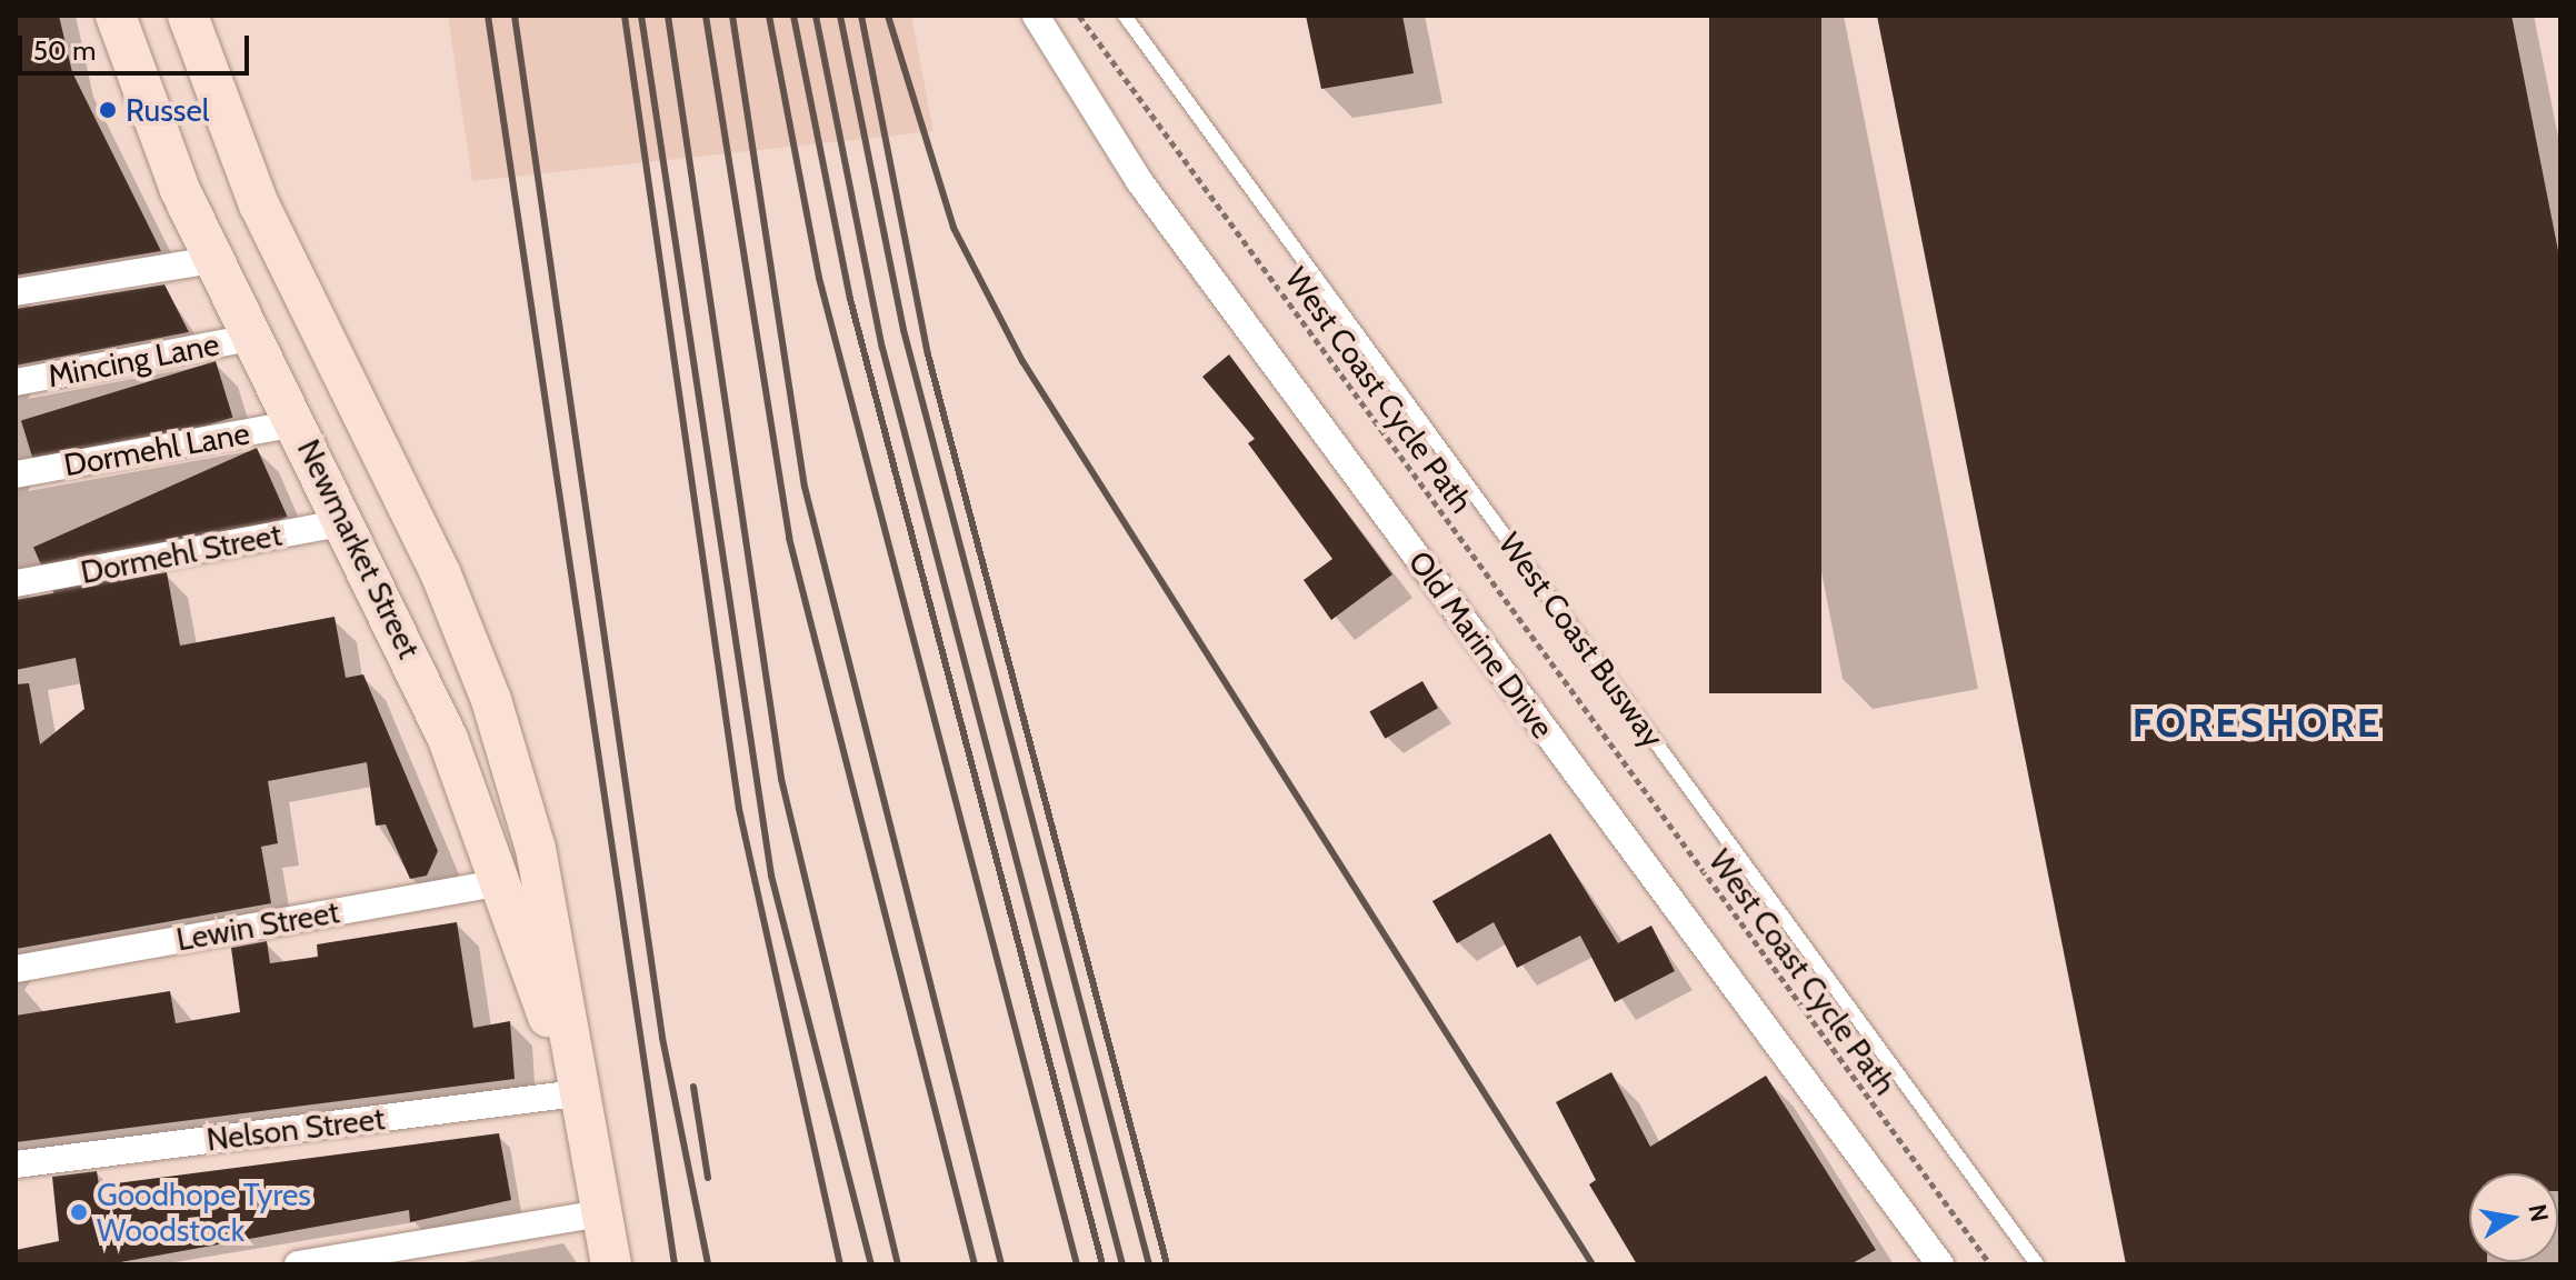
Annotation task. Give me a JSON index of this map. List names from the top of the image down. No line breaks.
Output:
{"streets":{"main road":["Newmarket Street"],"street":["Mincing Lane","Dormehl Lane","Dormehl Street","Old Marine Drive","Lewin Street","Nelson Street"],"lane":["West Coast Busway"],"path":["West Coast Cycle Path"]},"crossings":[["Mincing Lane","Newmarket Street"],["Dormehl Lane","Newmarket Street"],["Newmarket Street","Dormehl Street"],["Newmarket Street","Lewin Street"],["Newmarket Street","Nelson Street"]],"districts":["FORESHORE"],"places":["Russel","Goodhope Tyres Woodstock"],"scale_bar":"50 m","north":"right"}
